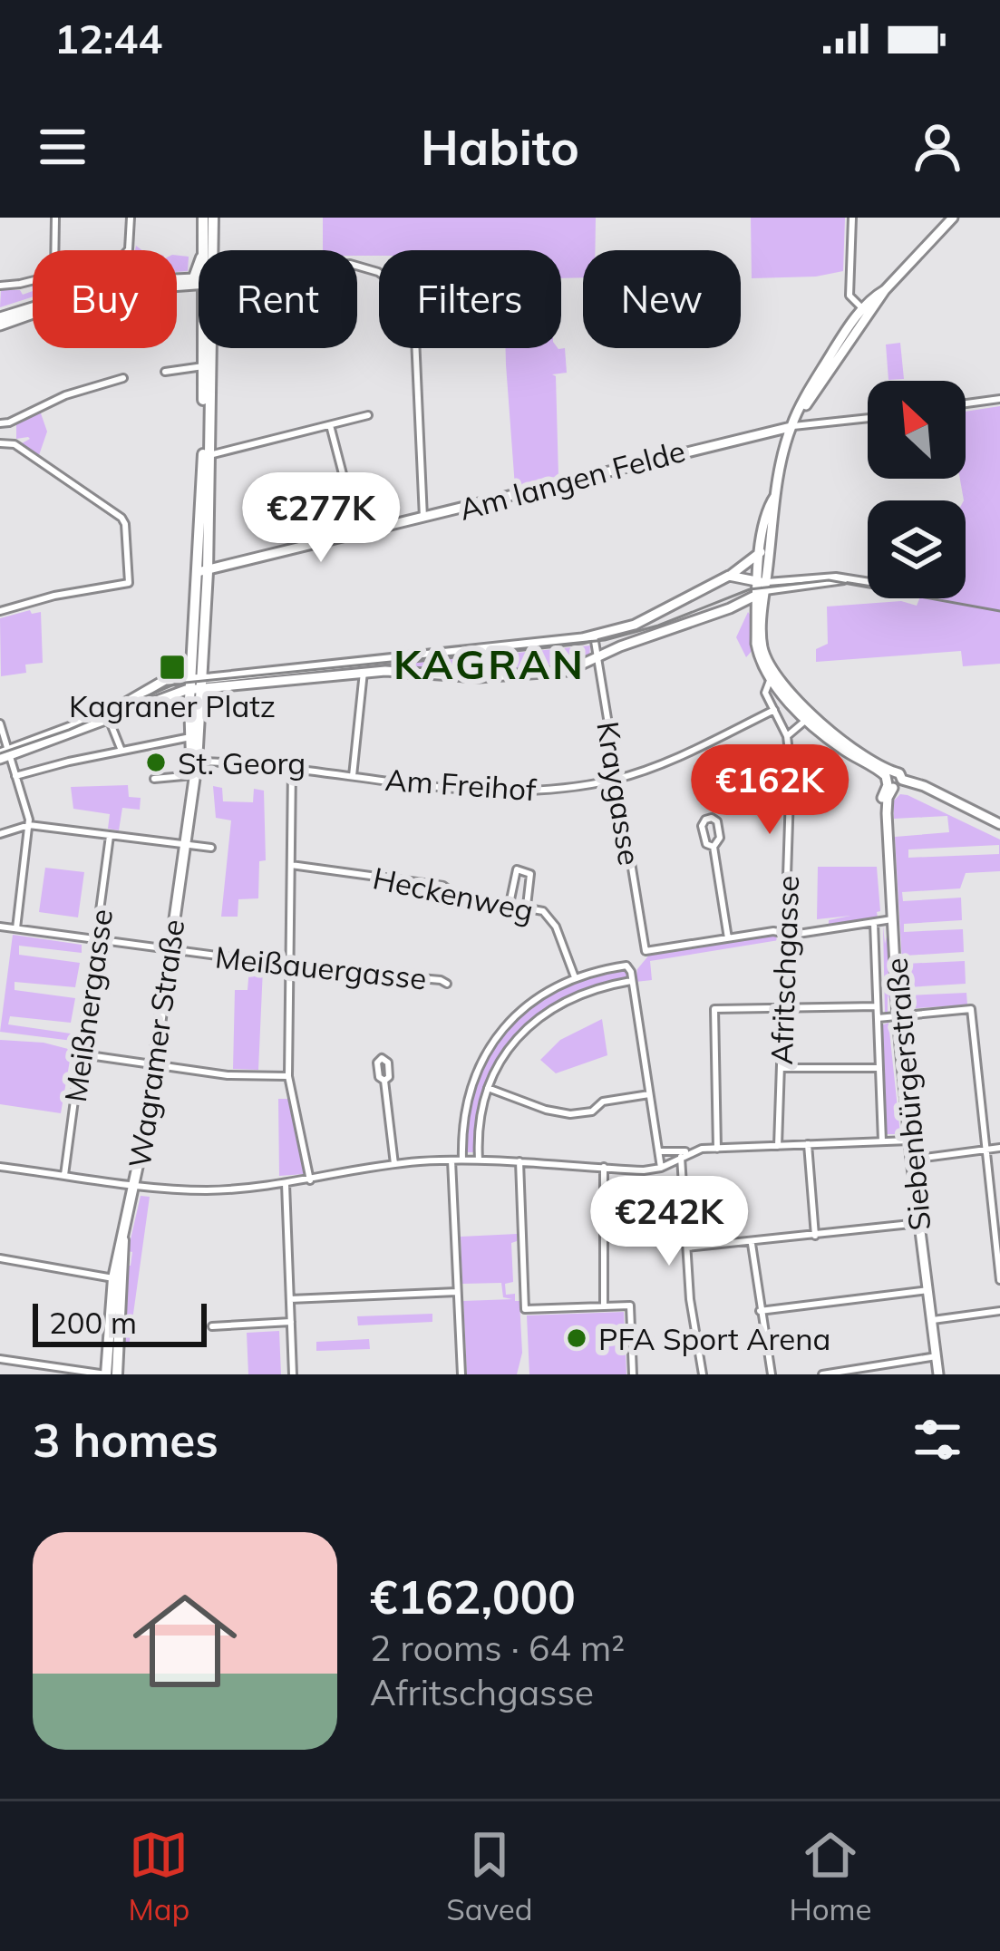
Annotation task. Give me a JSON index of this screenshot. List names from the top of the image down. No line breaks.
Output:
{"streets":{"main road":["Am langen Felde","Wagramer Straße","Siebenbürgerstraße"],"street":["Am Freihof","Kraygasse","Heckenweg","Meißauergasse","Afritschgasse","Meißnergasse"]},"crossings":[["Am langen Felde","Wagramer Straße"],["Am Freihof","Kraygasse"],["Am Freihof","Afritschgasse"],["Am Freihof","Wagramer Straße"],["Meißauergasse","Meißnergasse"],["Meißauergasse","Wagramer Straße"]],"districts":["KAGRAN"],"places":{"transit":["Kagraner Platz"],"other":["St. Georg","PFA Sport Arena"]},"scale_bar":"200 m","north":"top left","page":{"status":"12:44","header":"Habito","chip":["Buy","Rent","Filters","New"],"price":["€277K","€162K","€242K"],"scale":"200 m","heading":"3 homes","list":[{"name":"€162,000","note":"2 rooms · 64 m² · Afritschgasse"}],"tabs":["Map","Saved","Home"]}}
